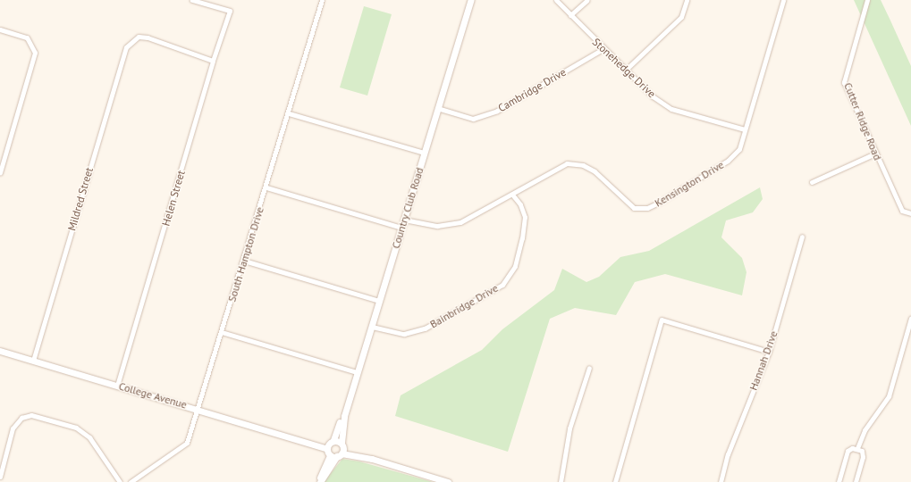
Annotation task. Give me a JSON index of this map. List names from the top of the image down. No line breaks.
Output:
{"streets":{"street":["Stonehedge Drive","Cambridge Drive","Cutter Ridge Road","Kensington Drive","Helen Street","Mildred Street","Country Club Road","South Hampton Drive","Bainbridge Drive","Hannah Drive","College Avenue"]},"crossings":[["Stonehedge Drive","Cambridge Drive"],["Stonehedge Drive","Kensington Drive"],["Cambridge Drive","Country Club Road"],["Kensington Drive","Country Club Road"],["Kensington Drive","Bainbridge Drive"],["Helen Street","Mildred Street"],["Helen Street","College Avenue"],["Mildred Street","College Avenue"],["Country Club Road","Bainbridge Drive"],["Country Club Road","College Avenue"],["South Hampton Drive","College Avenue"]]}
